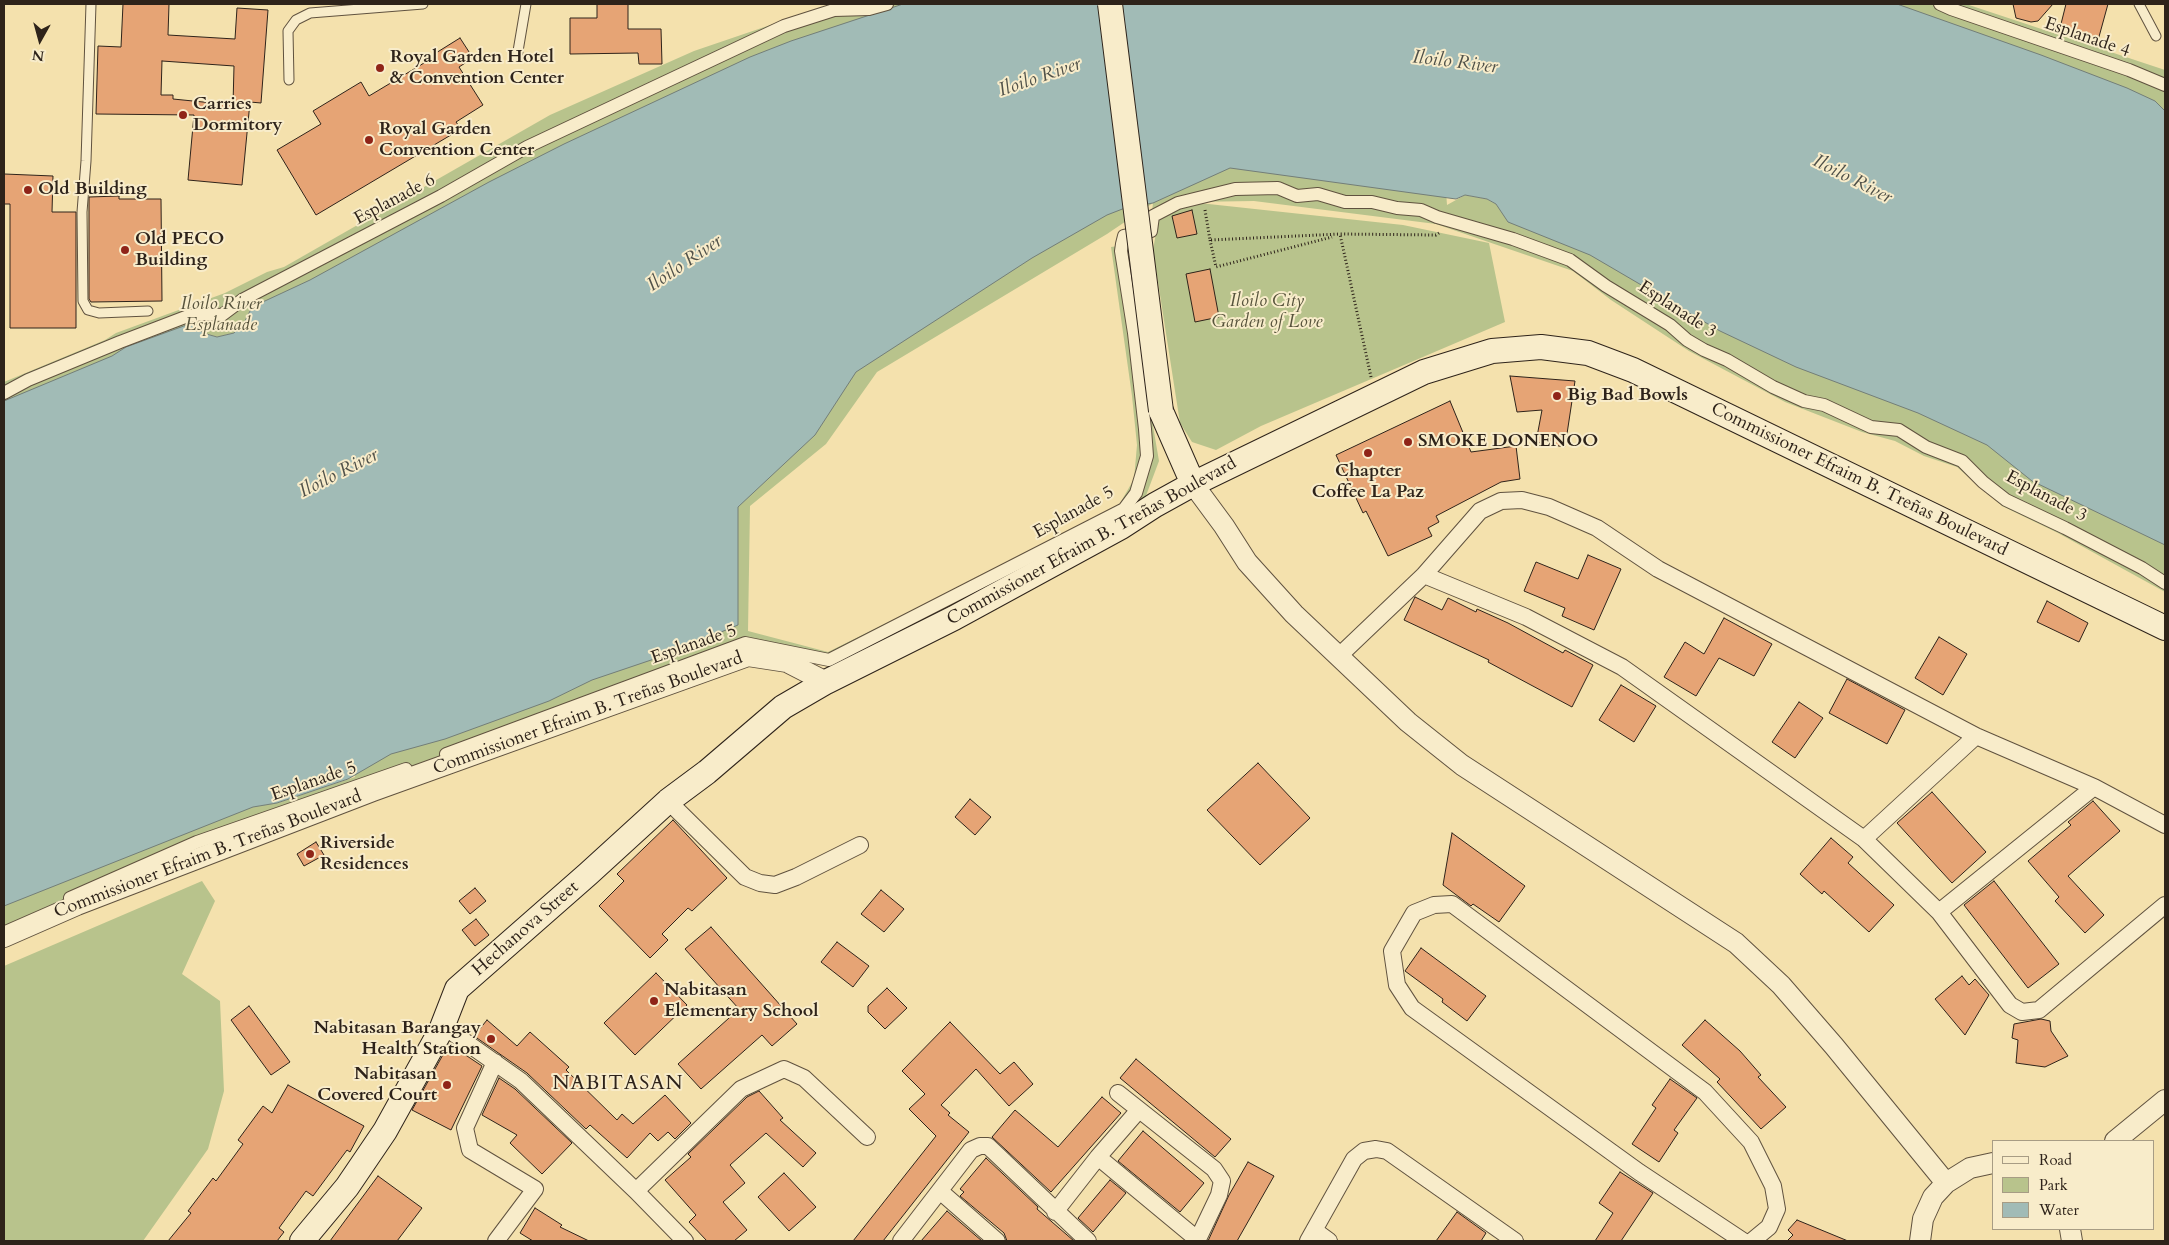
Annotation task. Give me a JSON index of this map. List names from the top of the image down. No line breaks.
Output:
{"streets":{"main road":["Commissioner Efraim B. Treñas Boulevard","Hechanova Street"],"street":["Esplanade 4","Esplanade 6","Esplanade 3","Esplanade 5"]},"crossings":[["Esplanade 3","Esplanade 5"],["Commissioner Efraim B. Treñas Boulevard","Hechanova Street"]],"districts":["NABITASAN"],"water":["Iloilo River"],"parks":["Iloilo City Garden of Love","Iloilo River Esplanade"],"places":["Royal Garden Hotel & Convention Center","Carries Dormitory","Royal Garden Convention Center","Old Building","Old PECO Building","Big Bad Bowls","SMOKE DONENOO","Chapter Coffee La Paz","Riverside Residences","Nabitasan Elementary School","Nabitasan Barangay Health Station","Nabitasan Covered Court"],"legend":["Road","Park","Water"],"north":"bottom"}
